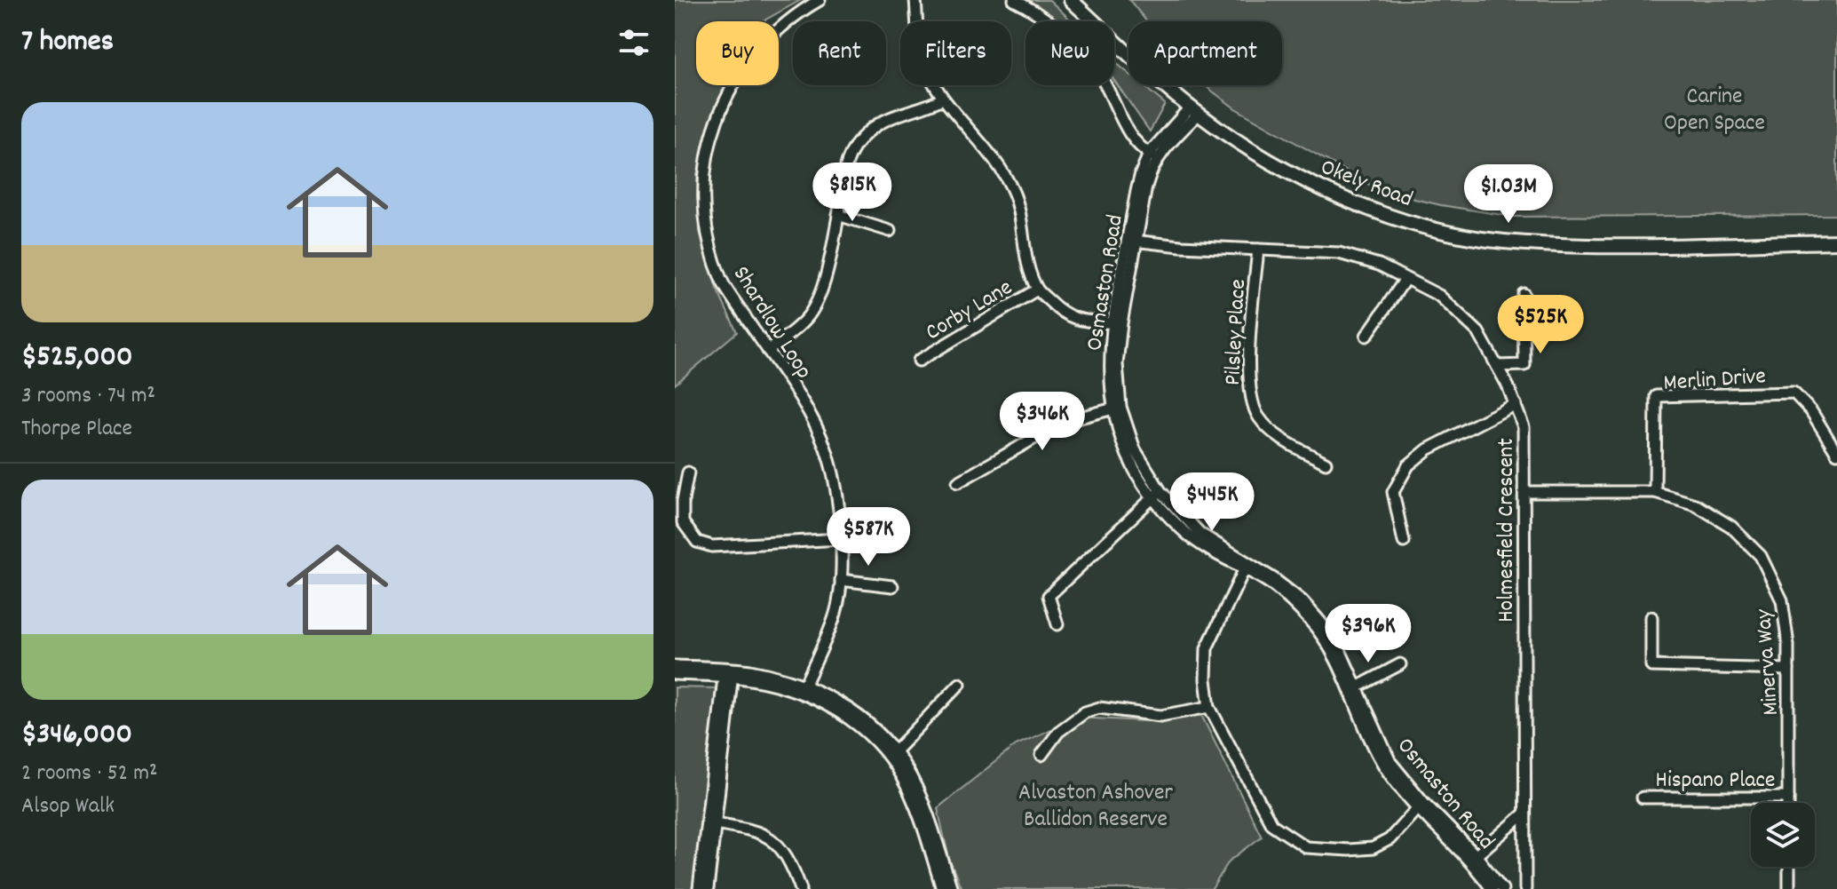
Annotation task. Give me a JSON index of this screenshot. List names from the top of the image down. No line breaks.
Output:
{"streets":{"main road":["Okely Road"],"street":["Osmaston Road","Corby Lane","Shardlow Loop","Pilsley Place","Merlin Drive","Holmesfield Crescent","Minerva Way","Hispano Place"]},"crossings":[["Okely Road","Osmaston Road"],["Osmaston Road","Holmesfield Crescent"],["Pilsley Place","Holmesfield Crescent"],["Merlin Drive","Minerva Way"],["Holmesfield Crescent","Minerva Way"],["Minerva Way","Hispano Place"]],"parks":["Carine Open Space","Alvaston Ashover Ballidon Reserve"],"page":{"heading":"7 homes","chip":["Buy","Rent","Filters","New","Apartment"],"list":[{"name":"$525,000","note":"3 rooms · 74 m² · Thorpe Place"},{"name":"$346,000","note":"2 rooms · 52 m² · Alsop Walk"}],"price":["$815K","$1.03M","$525K","$346K","$445K","$587K","$396K"]}}
